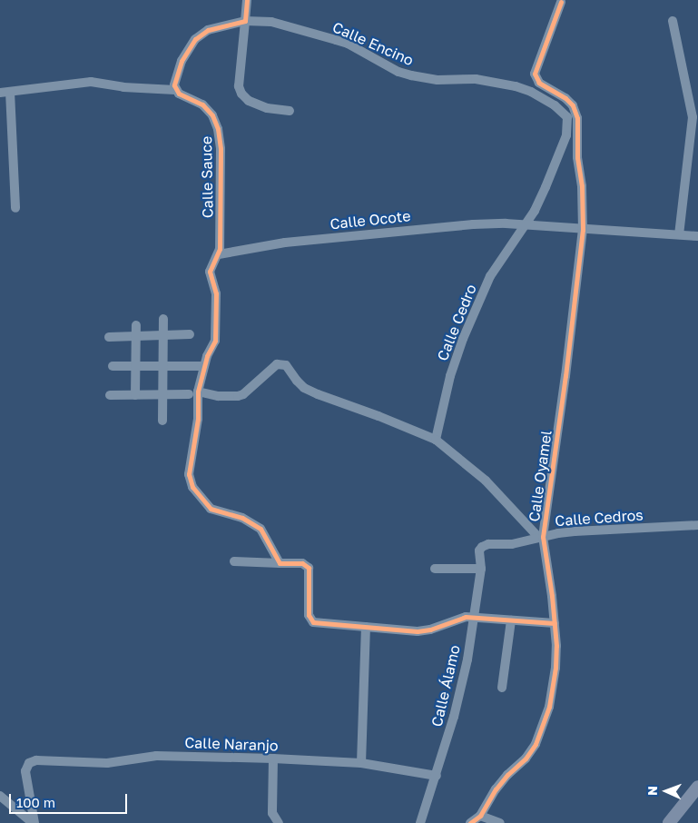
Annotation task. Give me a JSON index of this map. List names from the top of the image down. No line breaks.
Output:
{"streets":{"street":["Calle Encino","Calle Sauce","Calle Ocote","Calle Cedro","Calle Oyamel","Calle Cedros","Calle Álamo","Calle Naranjo"]},"crossings":[["Calle Encino","Calle Cedro"],["Calle Sauce","Calle Ocote"],["Calle Ocote","Calle Cedro"],["Calle Ocote","Calle Oyamel"],["Calle Oyamel","Calle Cedros"],["Calle Cedros","Calle Álamo"],["Calle Álamo","Calle Naranjo"]],"scale_bar":"100 m","north":"left"}
